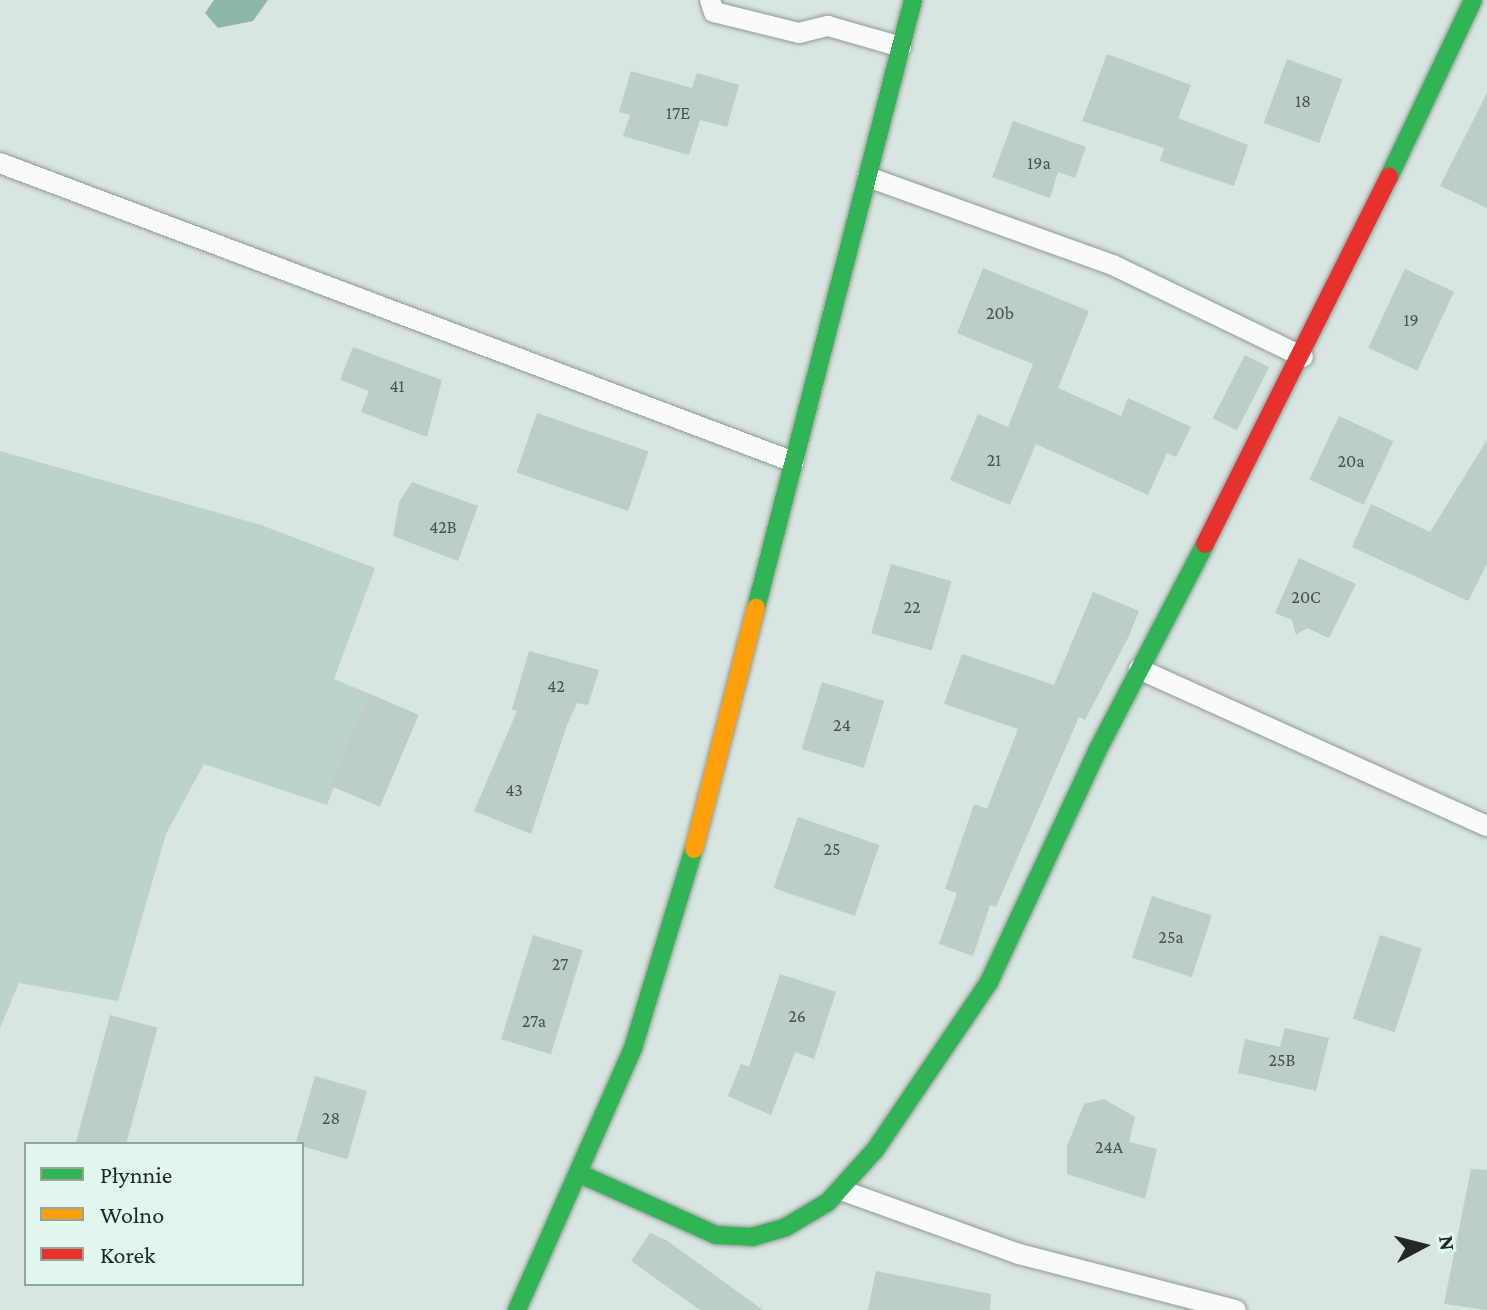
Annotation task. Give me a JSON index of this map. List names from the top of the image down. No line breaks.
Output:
{"house_numbers":["18","17E","19a","20b","19","41","21","20a","42B","20C","22","42","24","43","25","25a","27","26","27a","25B","28","24A"],"legend":["Płynnie","Wolno","Korek"],"north":"right"}
